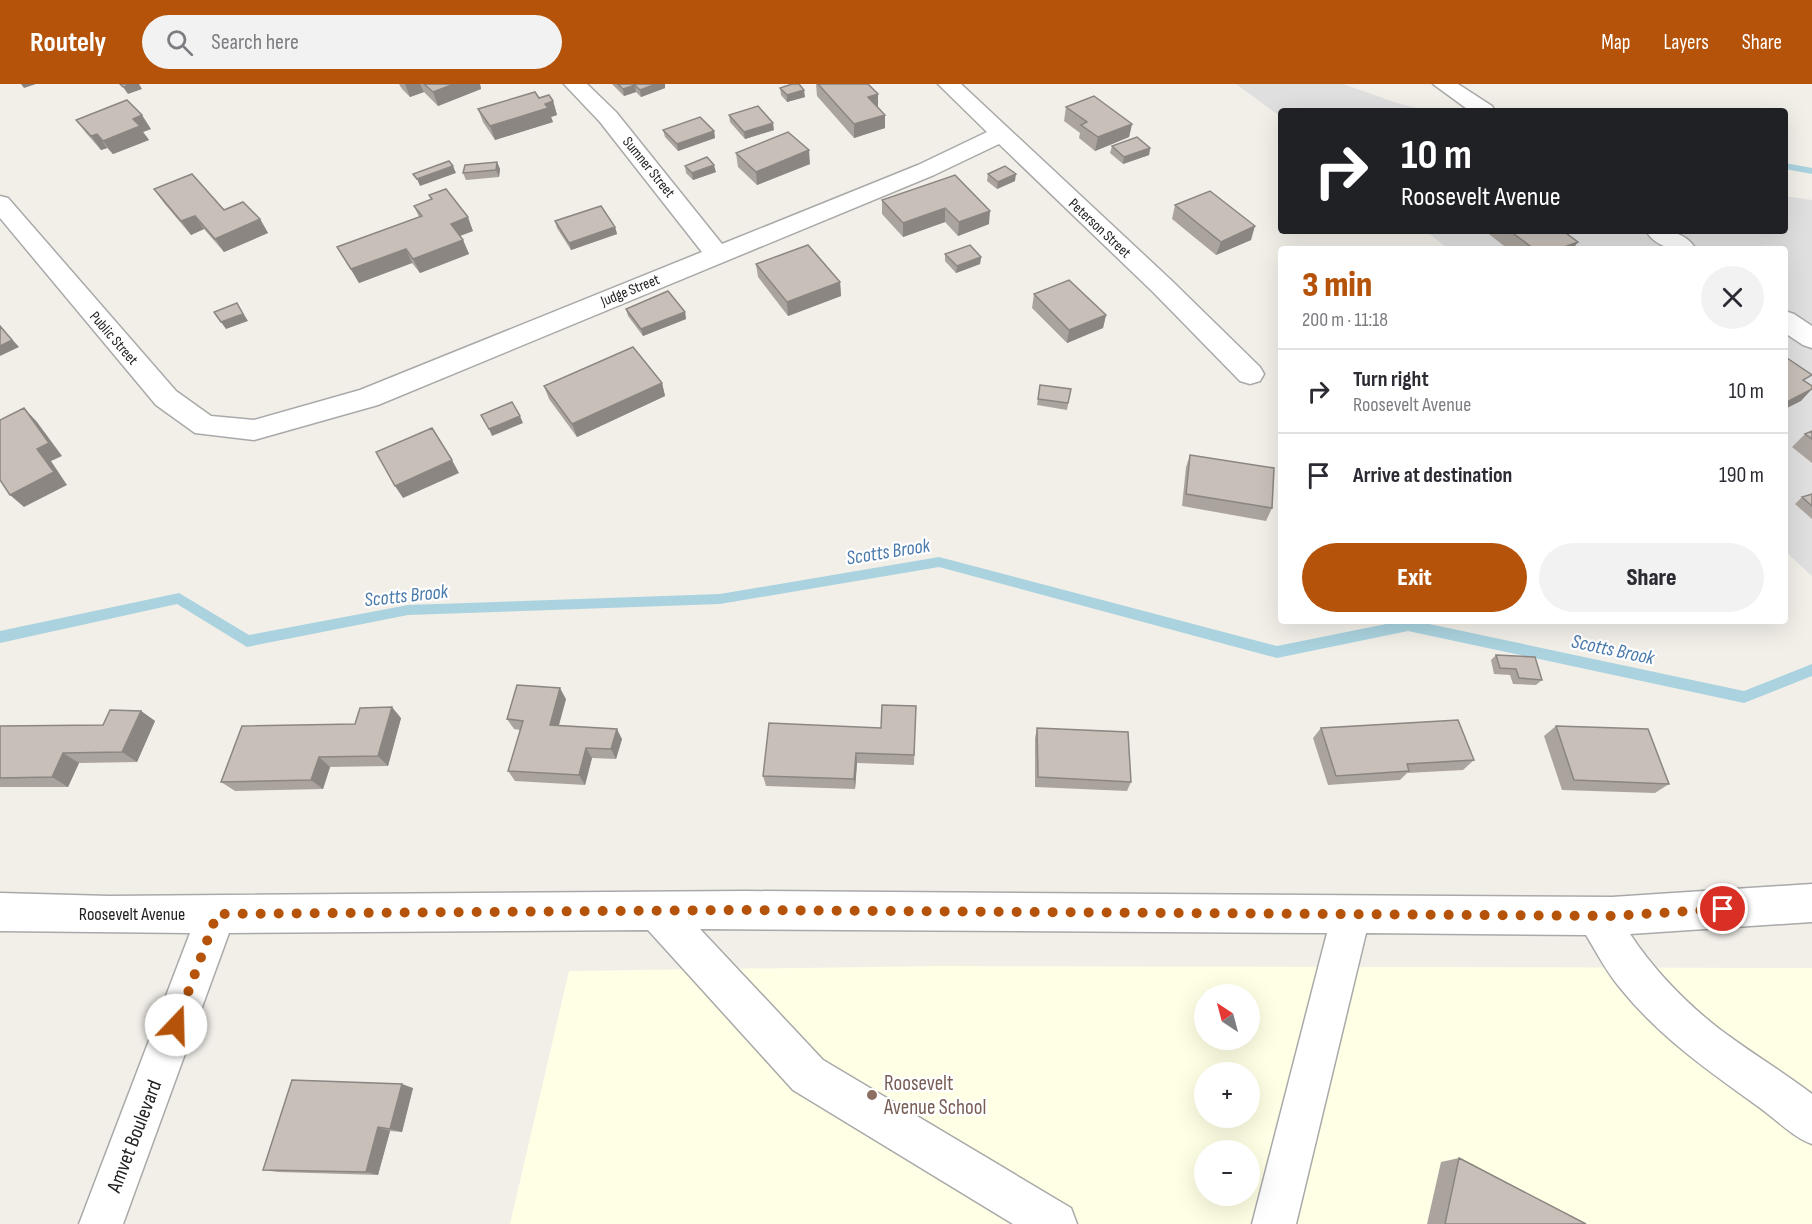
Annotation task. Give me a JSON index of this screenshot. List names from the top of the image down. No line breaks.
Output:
{"streets":{"street":["Sumner Street","Peterson Street","Judge Street","Public Street","Roosevelt Avenue","Amvet Boulevard"]},"crossings":[["Sumner Street","Judge Street"],["Peterson Street","Judge Street"],["Judge Street","Public Street"],["Roosevelt Avenue","Amvet Boulevard"]],"water":["Scotts Brook"],"places":["Roosevelt Avenue School"],"north":"top left","page":{"header":"Routely","search":"Search here","nav":["Map","Layers","Share"],"turn":["10 m","Roosevelt Avenue"],"heading":["3 min","200 m · 11:18"],"list":[{"name":"Turn right","note":"Roosevelt Avenue","value":"10 m"},{"name":"Arrive at destination","value":"190 m"}],"buttons":["Exit","Share"],"map_buttons":["+","−"]}}
